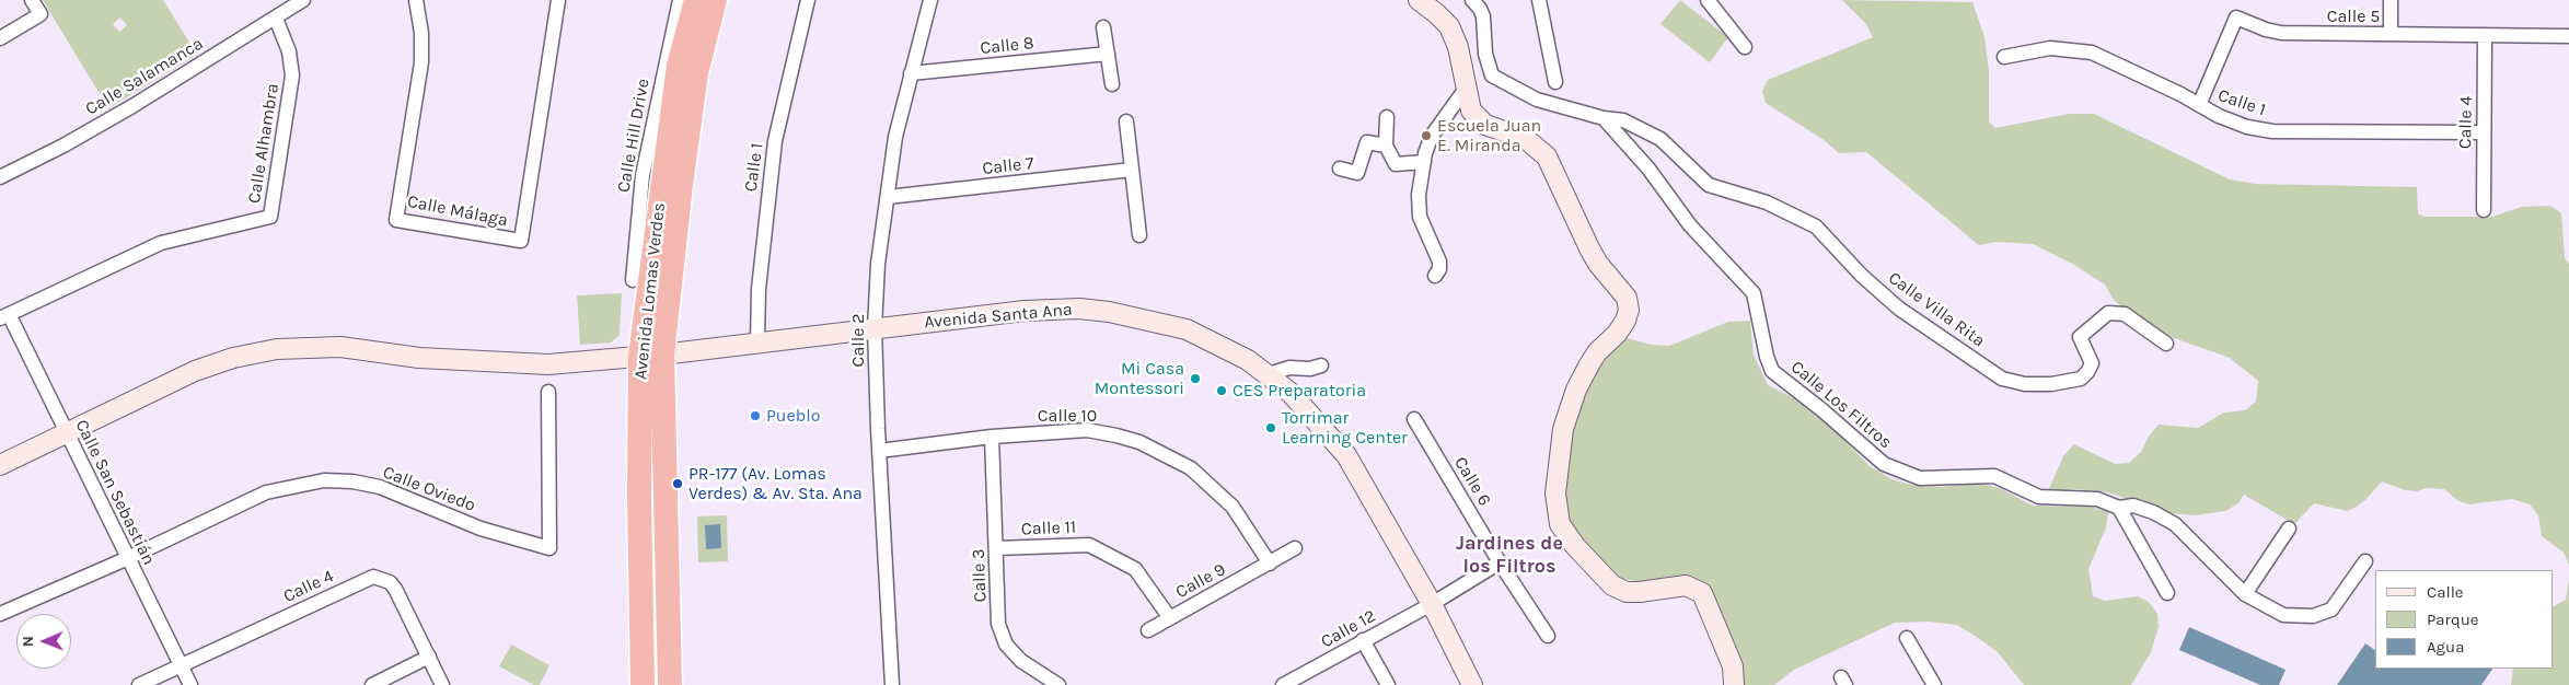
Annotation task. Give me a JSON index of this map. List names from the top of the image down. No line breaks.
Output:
{"streets":{"highway":["Avenida Lomas Verdes"],"street":["Calle 5","Calle 8","Calle Salamanca","Calle 1","Calle 4","Calle Hill Drive","Calle Alhambra","Calle 7","Calle Málaga","Calle Villa Rita","Avenida Santa Ana","Calle 2","Calle Los Filtros","Calle 10","Calle 6","Calle Oviedo","Calle San Sebastián","Calle 11","Calle 3","Calle 9","Calle 12"]},"crossings":[["Calle 5","Calle 1"],["Calle 5","Calle 4"],["Calle 8","Calle 2"],["Calle Salamanca","Calle Alhambra"],["Calle 1","Calle 4"],["Calle 1","Avenida Santa Ana"],["Calle 4","Calle San Sebastián"],["Calle Alhambra","Calle San Sebastián"],["Calle 7","Calle 2"],["Avenida Lomas Verdes","Avenida Santa Ana"],["Calle Villa Rita","Calle Los Filtros"],["Avenida Santa Ana","Calle 2"],["Avenida Santa Ana","Calle San Sebastián"],["Avenida Santa Ana","Calle 12"],["Calle 2","Calle 10"],["Calle 10","Calle 3"],["Calle 10","Calle 9"],["Calle 6","Calle 12"],["Calle Oviedo","Calle San Sebastián"],["Calle 11","Calle 3"],["Calle 11","Calle 9"]],"districts":["Jardines de los Filtros"],"places":["Escuela Juan E. Miranda","Mi Casa Montessori","CES Preparatoria","Pueblo","Torrimar Learning Center","PR-177 (Av. Lomas Verdes) & Av. Sta. Ana"],"legend":["Calle","Parque","Agua"],"north":"left"}
